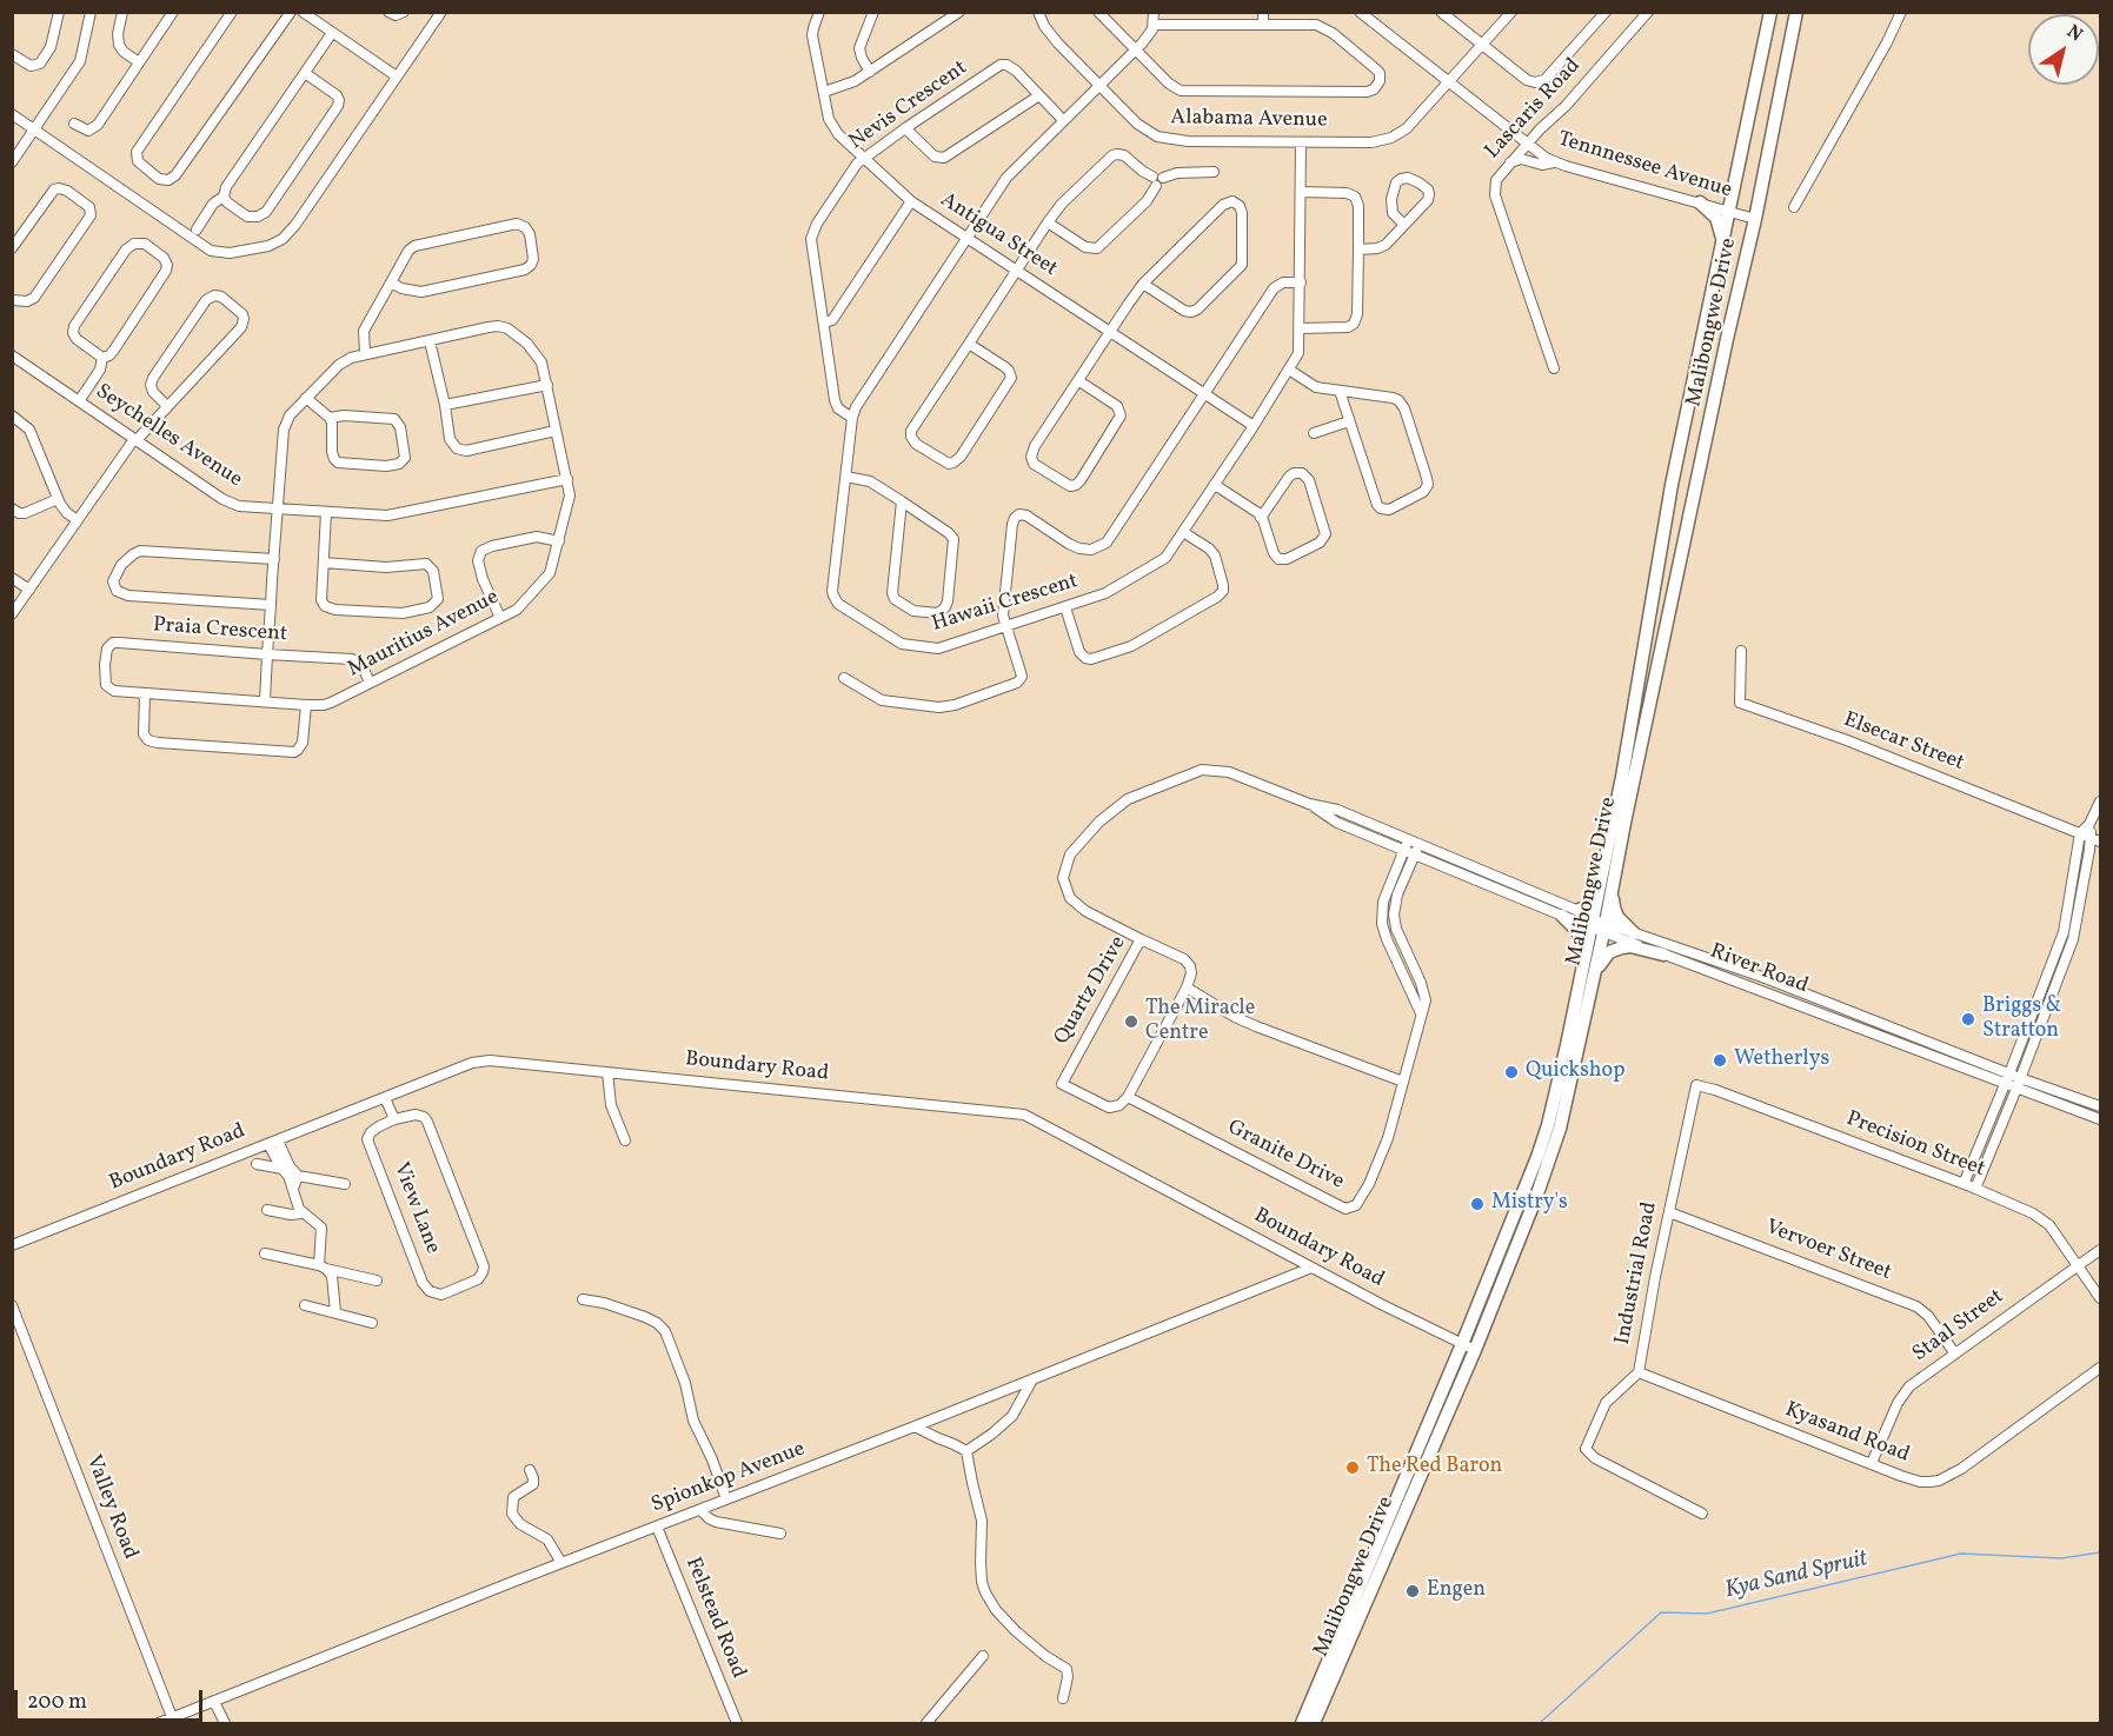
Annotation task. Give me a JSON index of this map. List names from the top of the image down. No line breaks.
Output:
{"streets":{"main road":["Malibongwe Drive"],"street":["Nevis Crescent","Lascaris Road","Alabama Avenue","Tennnessee Avenue","Antigua Street","Seychelles Avenue","Hawaii Crescent","Praia Crescent","Mauritius Avenue","Elsecar Street","River Road","Quartz Drive","Boundary Road","Precision Street","Granite Drive","View Lane","Vervoer Street","Industrial Road","Staal Street","Kyasand Road","Spionkop Avenue","Valley Road","Felstead Road"]},"crossings":[["Nevis Crescent","Antigua Street"],["Nevis Crescent","Hawaii Crescent"],["Lascaris Road","Tennnessee Avenue"],["Alabama Avenue","Tennnessee Avenue"],["Alabama Avenue","Hawaii Crescent"],["Tennnessee Avenue","Malibongwe Drive"],["Antigua Street","Hawaii Crescent"],["Malibongwe Drive","River Road"],["Malibongwe Drive","Boundary Road"],["Seychelles Avenue","Mauritius Avenue"],["Praia Crescent","Mauritius Avenue"],["River Road","Granite Drive"],["Quartz Drive","Granite Drive"],["Boundary Road","Spionkop Avenue"],["Precision Street","Industrial Road"],["Precision Street","Staal Street"],["Vervoer Street","Industrial Road"],["Vervoer Street","Staal Street"],["Industrial Road","Kyasand Road"],["Staal Street","Kyasand Road"],["Spionkop Avenue","Valley Road"],["Spionkop Avenue","Felstead Road"]],"water":["Kya Sand Spruit"],"places":["Briggs & Stratton","The Miracle Centre","Wetherlys","Quickshop","Mistry's","The Red Baron","Engen"],"scale_bar":"200 m","north":"top right"}
